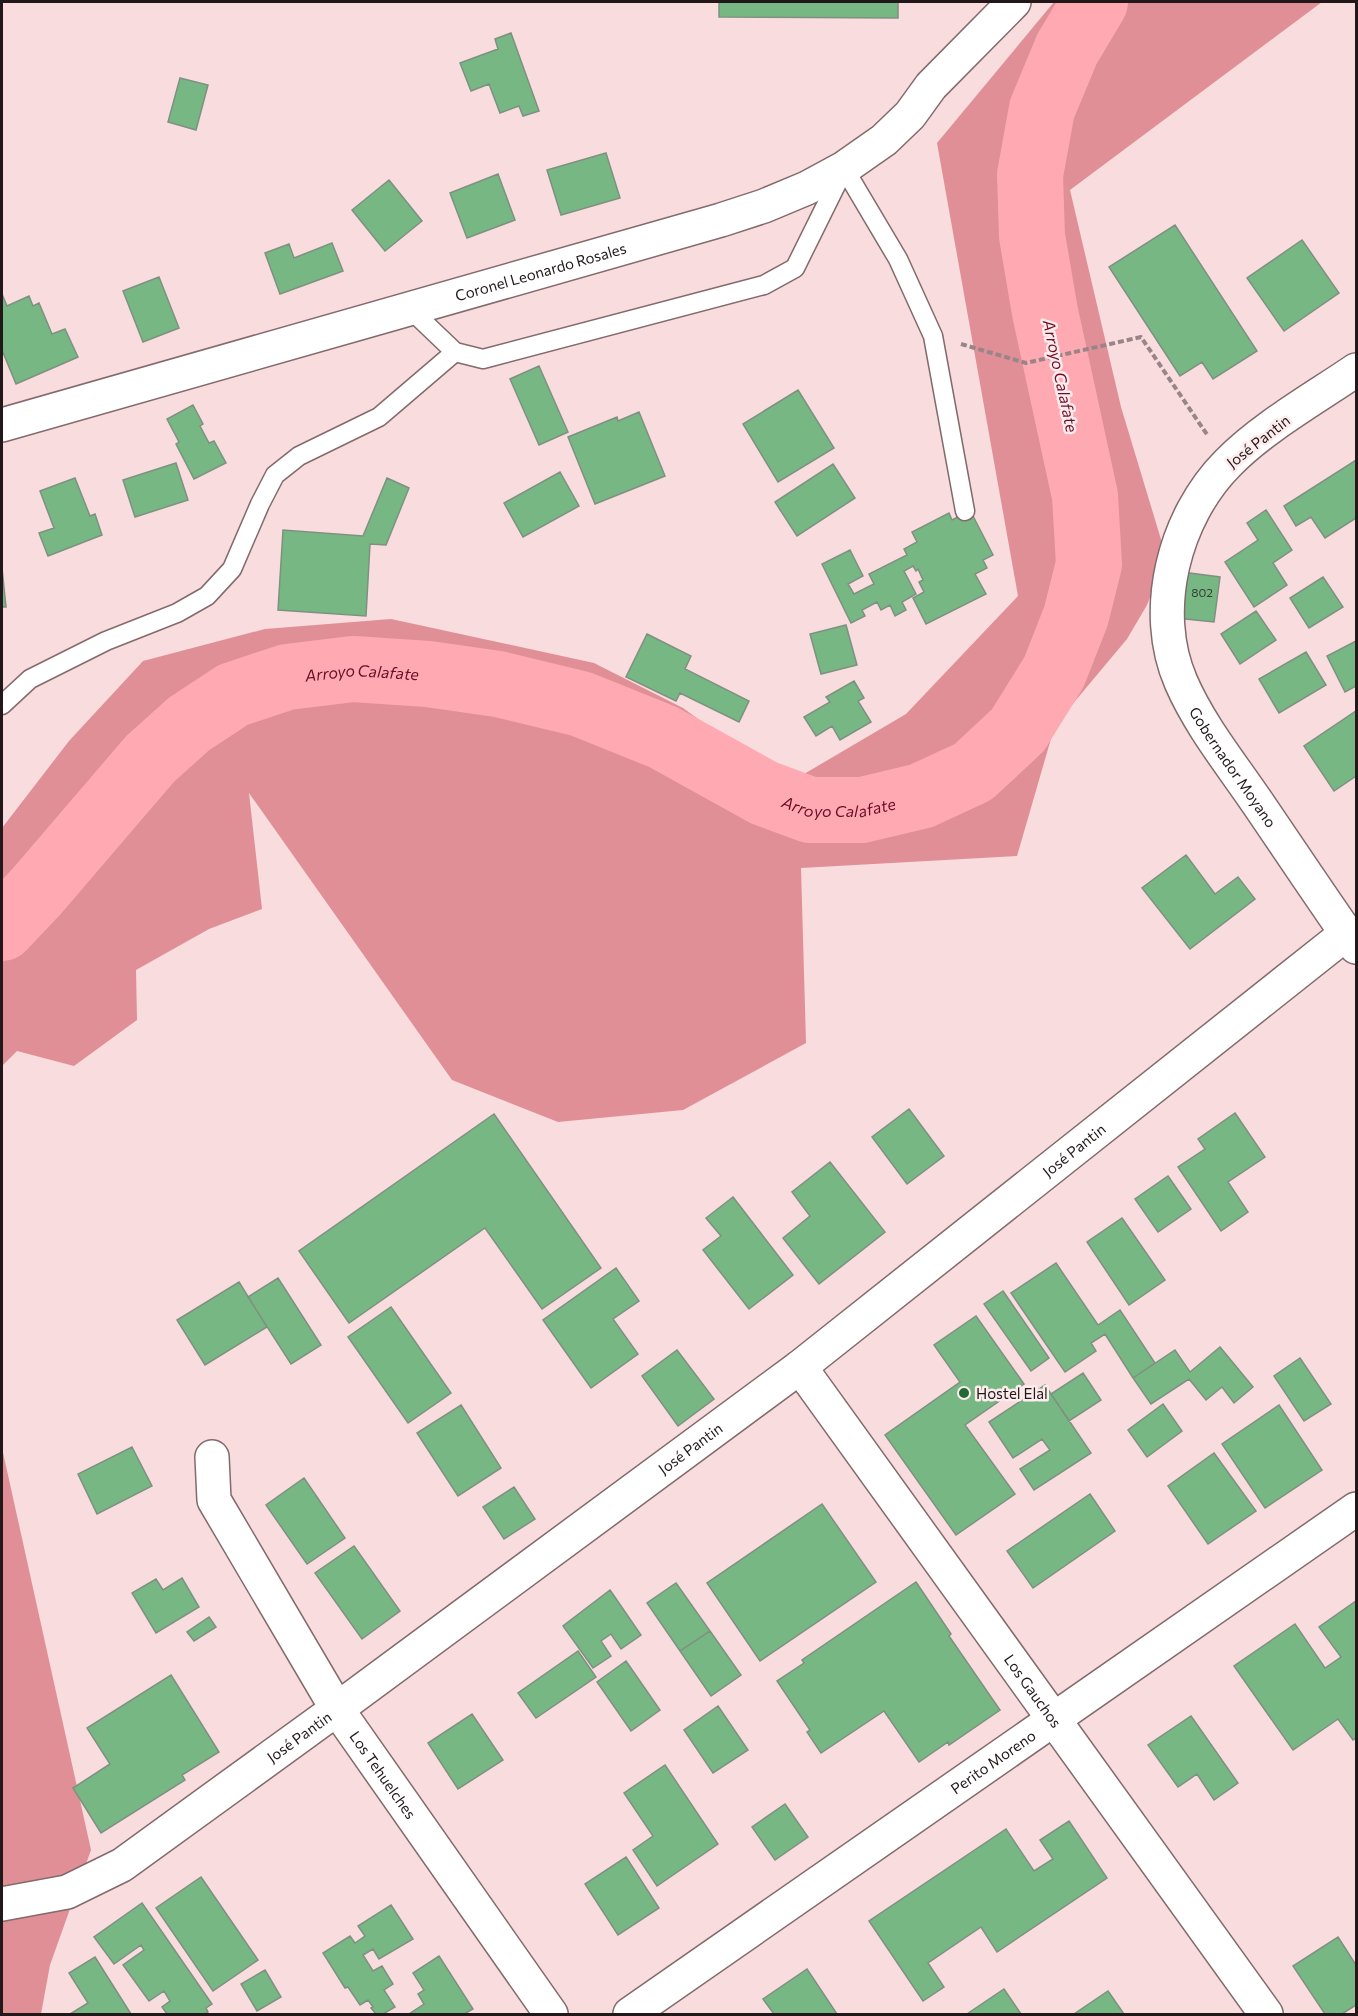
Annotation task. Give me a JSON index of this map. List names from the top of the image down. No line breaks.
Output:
{"streets":{"street":["Coronel Leonardo Rosales","José Pantin","Gobernador Moyano","Los Gauchos","Perito Moreno","Los Tehuelches"]},"crossings":[["José Pantin","Gobernador Moyano"],["José Pantin","Los Gauchos"],["José Pantin","Los Tehuelches"],["Los Gauchos","Perito Moreno"]],"water":["Arroyo Calafate"],"places":["Hostel Elal"],"house_numbers":["802"]}
